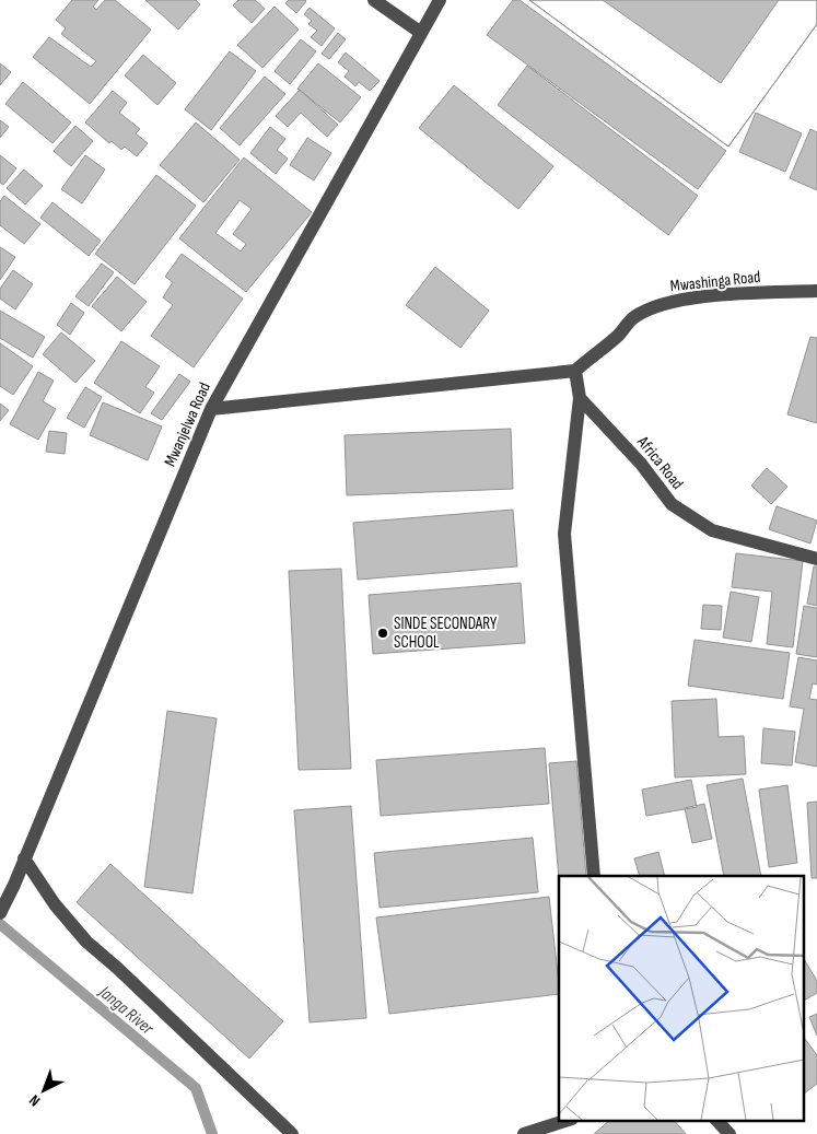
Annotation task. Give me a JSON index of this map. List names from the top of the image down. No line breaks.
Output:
{"streets":{"street":["Mwashinga Road","Mwanjelwa Road","Africa Road"]},"water":["Janga River"],"places":["SINDE SECONDARY SCHOOL"],"north":"bottom left"}
